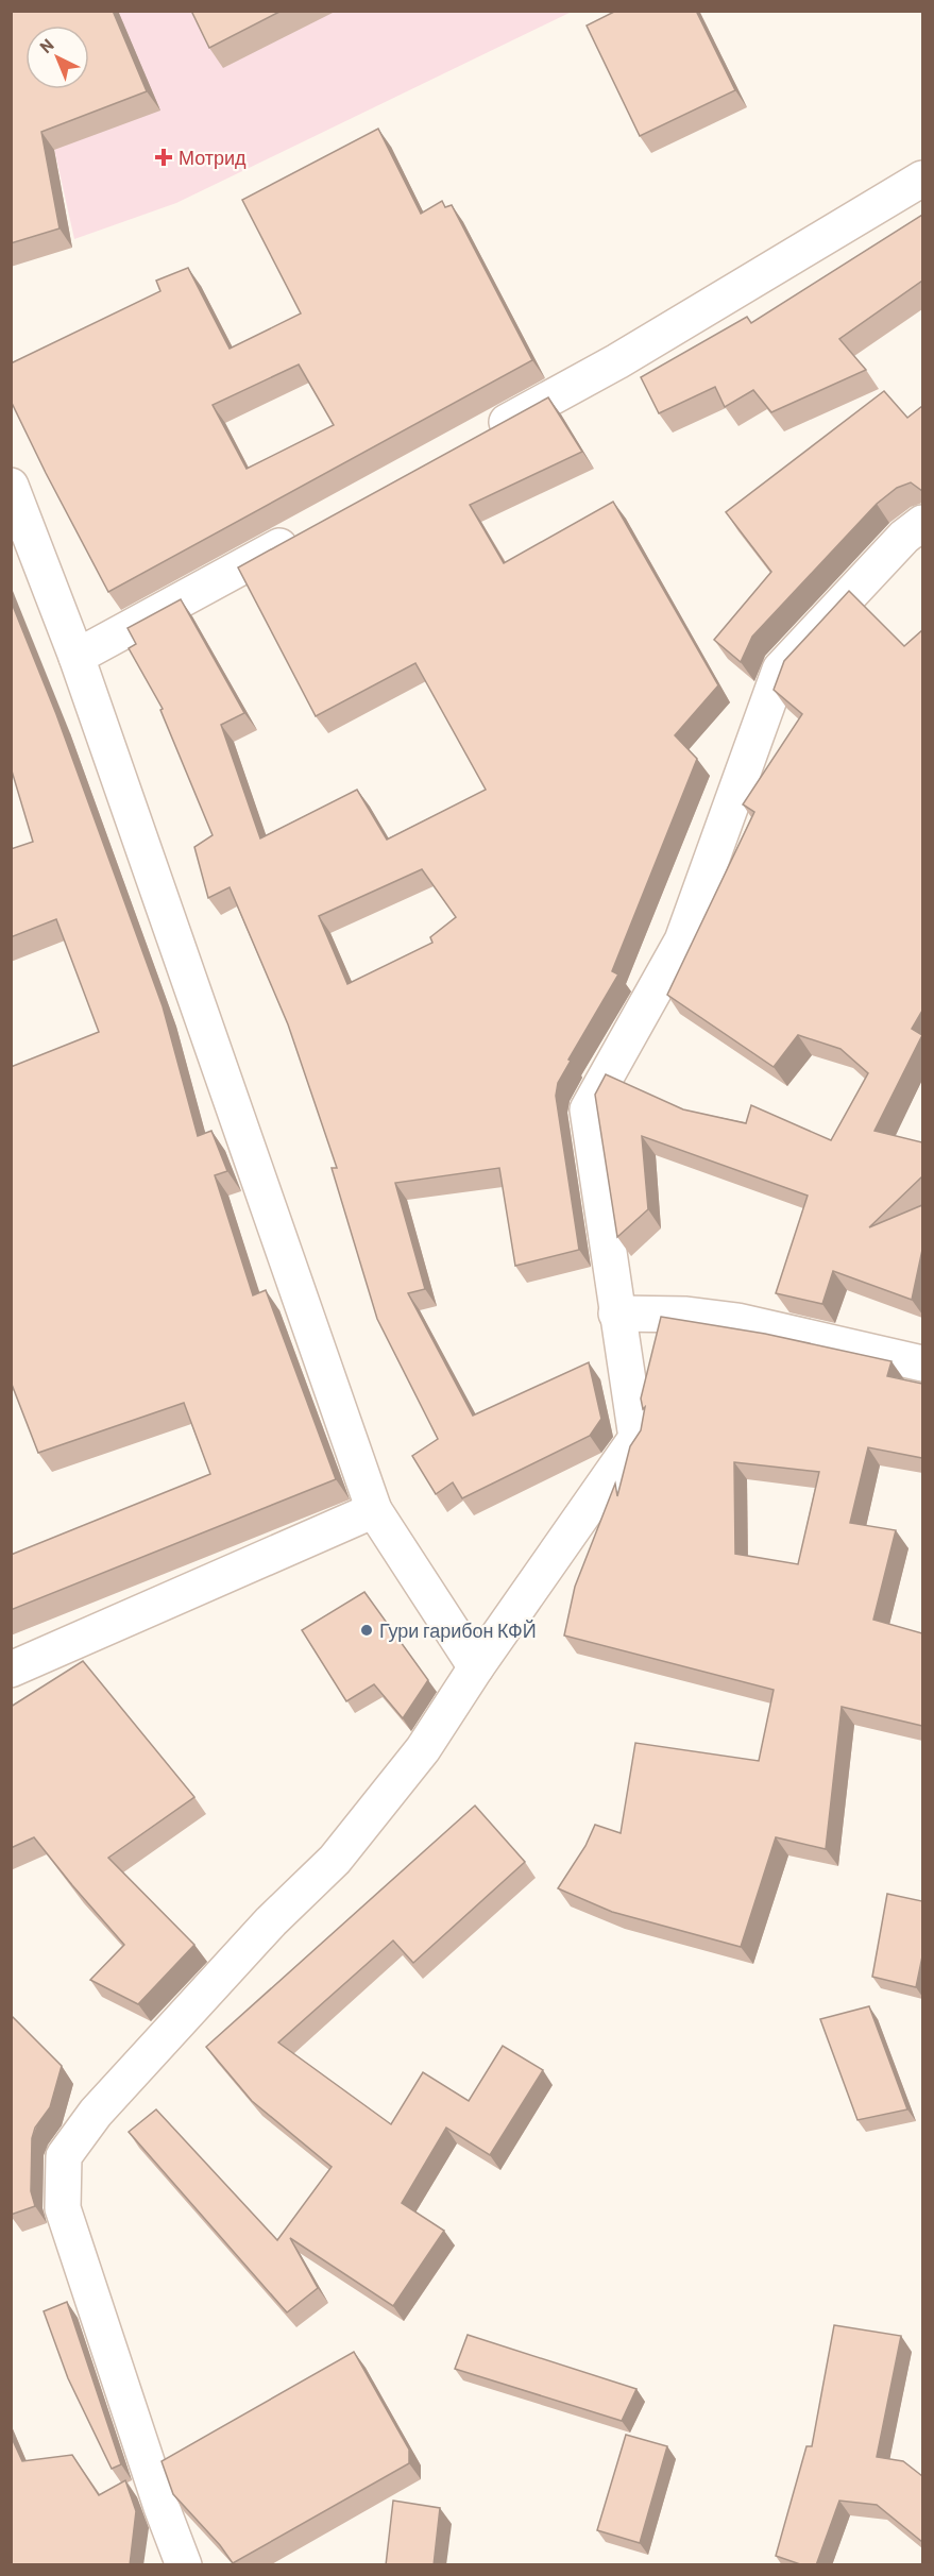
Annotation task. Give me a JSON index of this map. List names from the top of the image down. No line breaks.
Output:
{"places":{"health":["Мотрид"],"other":["Гури гарибон КФЙ"]},"north":"top left"}
